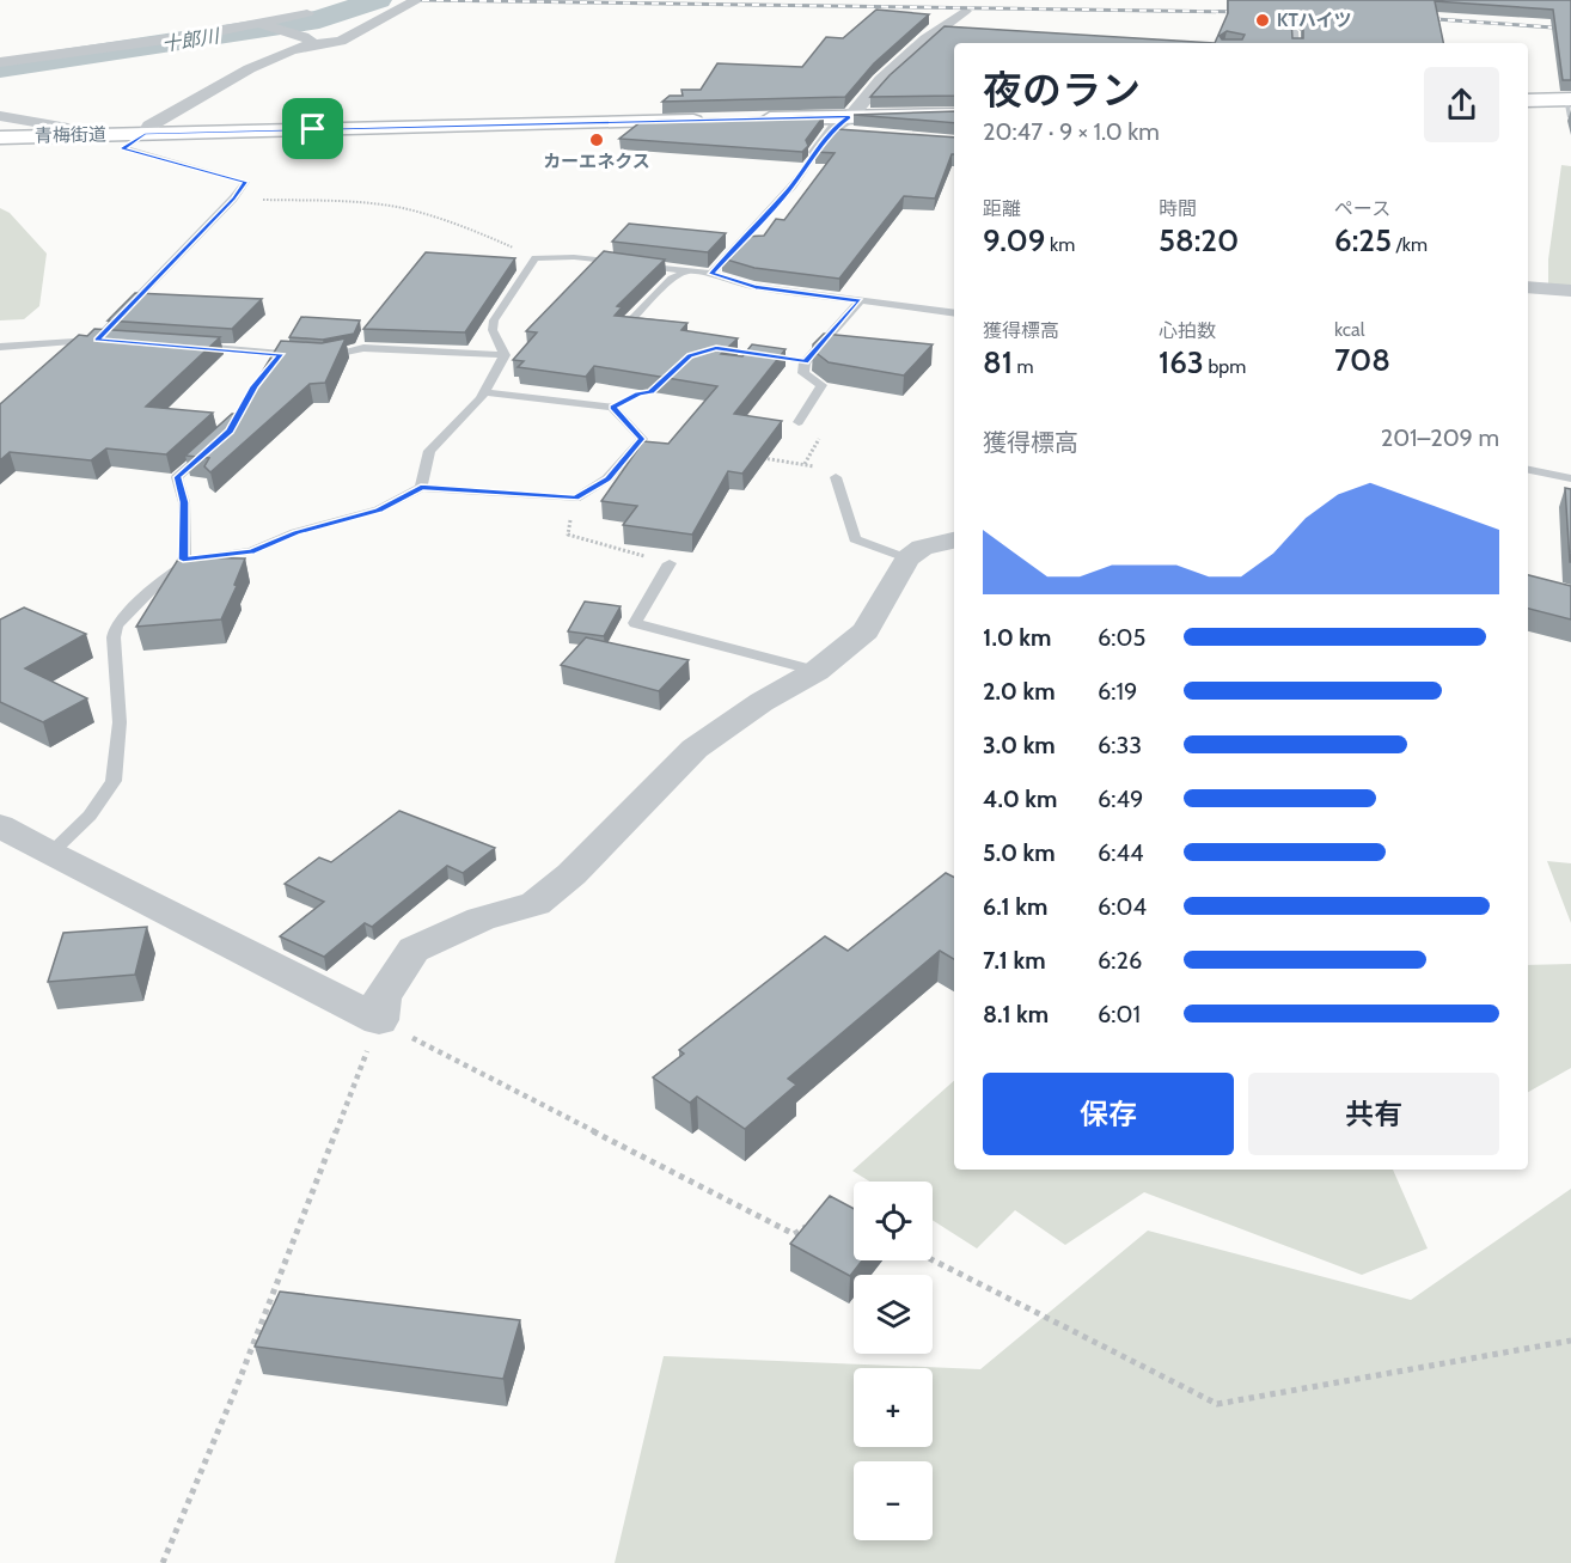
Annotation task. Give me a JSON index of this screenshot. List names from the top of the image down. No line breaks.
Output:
{"streets":{"main road":["青梅街道"]},"water":["十郎川"],"places":["KTハイツ","カーエネクス"],"page":{"heading":["夜のラン","20:47 · 9 × 1.0 km"],"stats":[["距離","9.09 km"],["時間","58:20"],["ペース","6:25 /km"],["獲得標高","81 m"],["心拍数","163 bpm"],["kcal","708"]],"chart":["獲得標高","201–209 m"],"list":[{"name":"1.0 km","note":"6:05"},{"name":"2.0 km","note":"6:19"},{"name":"3.0 km","note":"6:33"},{"name":"4.0 km","note":"6:49"},{"name":"5.0 km","note":"6:44"},{"name":"6.1 km","note":"6:04"},{"name":"7.1 km","note":"6:26"},{"name":"8.1 km","note":"6:01"}],"buttons":["保存","共有"],"map_buttons":["+","−"]}}
